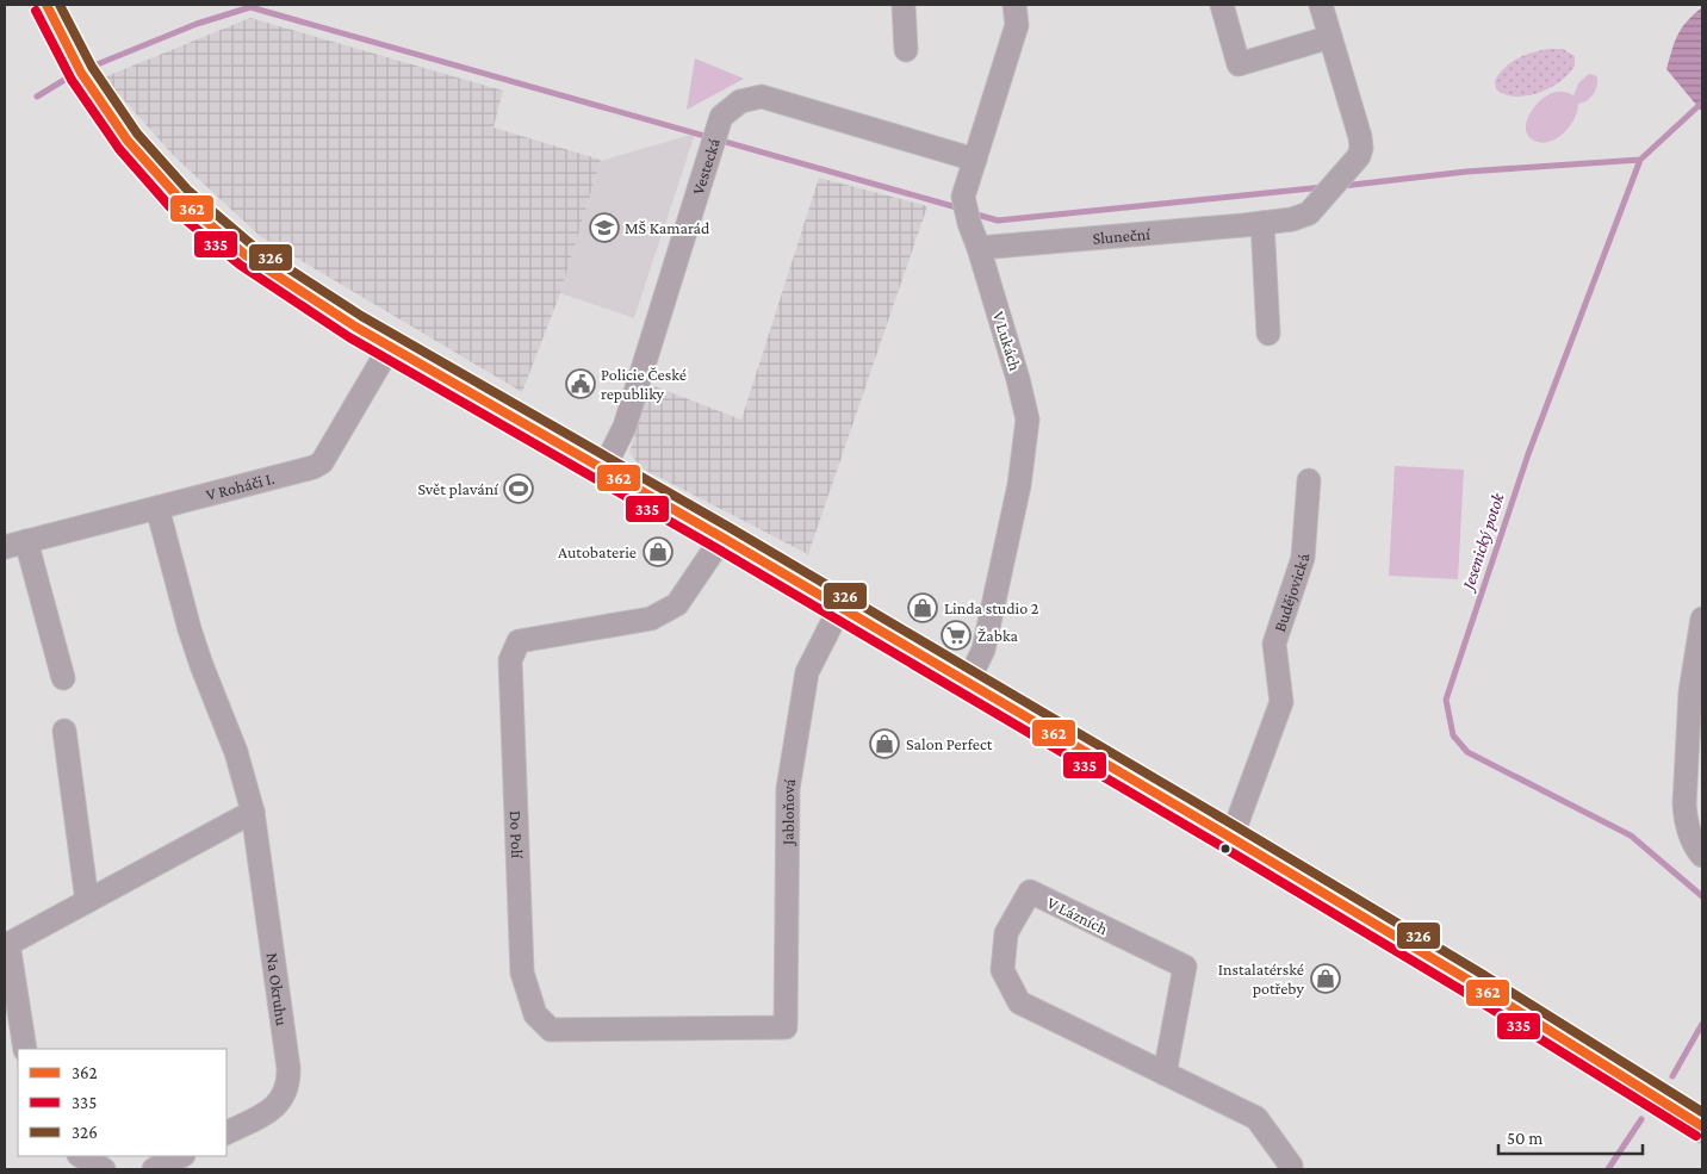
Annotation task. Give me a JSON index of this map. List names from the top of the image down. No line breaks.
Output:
{"streets":{"street":["Vestecká","Sluneční","V Lukách","V Roháči I.","Budějovická","Jabloňová","Do Polí","V Lázních","Na Okruhu"]},"crossings":[["Vestecká","V Lukách"],["Sluneční","V Lukách"],["V Roháči I.","Na Okruhu"],["Jabloňová","Do Polí"]],"water":["Jesenický potok"],"places":{"school or university":["MŠ Kamarád"],"public building":["Policie České republiky"],"sports":["Svět plavání"],"shop":["Autobaterie","Linda studio 2","Salon Perfect","Instalatérské potřeby"],"supermarket":["Žabka"]},"lines":["transit line 362","transit line 326","transit line 335"],"legend":["362","335","326"],"scale_bar":"50 m"}
